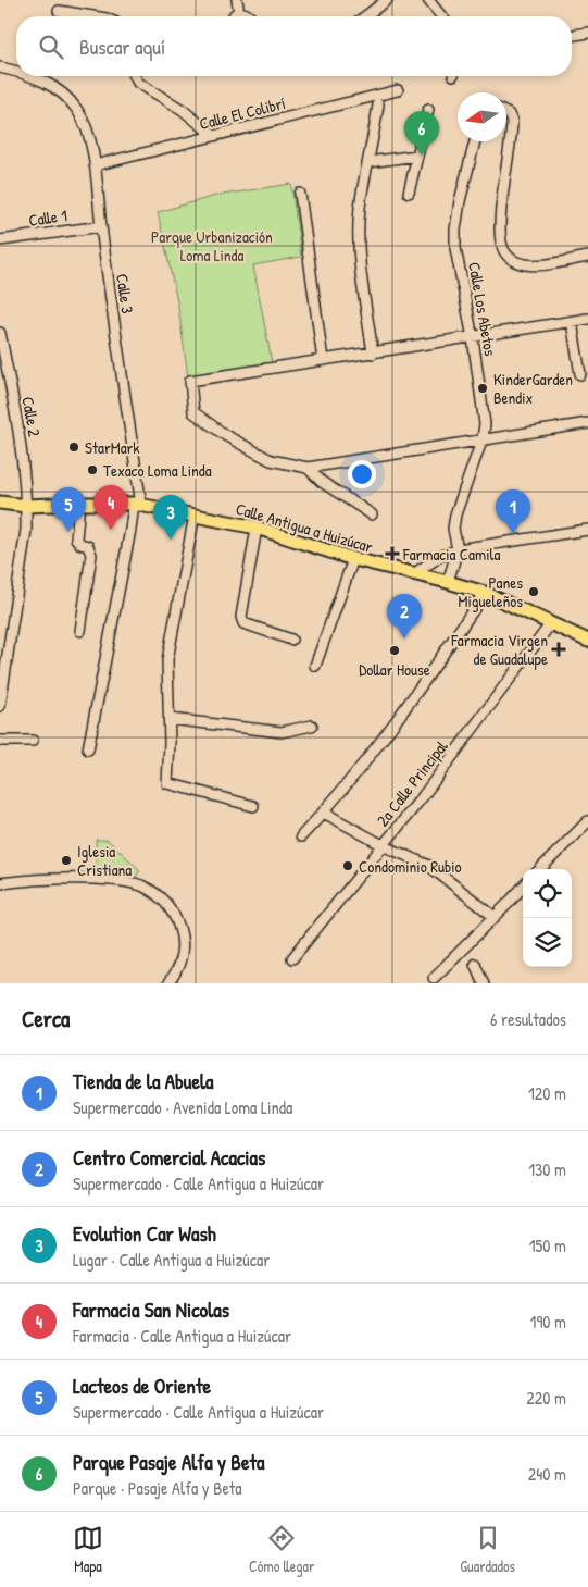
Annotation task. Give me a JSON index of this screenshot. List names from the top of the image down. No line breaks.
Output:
{"streets":{"main road":["Calle Antigua a Huizúcar"],"street":["Calle El Colibrí","Calle 1","Calle 3","Calle Los Abetos","Calle 2","2a Calle Principal"]},"crossings":[["Calle El Colibrí","Calle 3"],["Calle 1","Calle 3"],["Calle 3","Calle Antigua a Huizúcar"],["Calle Los Abetos","Calle Antigua a Huizúcar"],["Calle 2","Calle Antigua a Huizúcar"],["Calle Antigua a Huizúcar","2a Calle Principal"]],"parks":["Parque Urbanización Loma Linda"],"places":{"other":["KinderGarden Bendix","StarMark","Texaco Loma Linda","Panes Migueleños","Dollar House","Iglesia Cristiana","Condominio Rubio"],"health":["Farmacia Camila","Farmacia Virgen de Guadalupe"]},"north":"left","page":{"search":"Buscar aquí","pins":["6","4","5","1","3","2"],"heading":["Cerca","6 resultados"],"list":[{"mark":"1","name":"Tienda de la Abuela","note":"Supermercado · Avenida Loma Linda","value":"120 m"},{"mark":"2","name":"Centro Comercial Acacias","note":"Supermercado · Calle Antigua a Huizúcar","value":"130 m"},{"mark":"3","name":"Evolution Car Wash","note":"Lugar · Calle Antigua a Huizúcar","value":"150 m"},{"mark":"4","name":"Farmacia San Nicolas","note":"Farmacia · Calle Antigua a Huizúcar","value":"190 m"},{"mark":"5","name":"Lacteos de Oriente","note":"Supermercado · Calle Antigua a Huizúcar","value":"220 m"},{"mark":"6","name":"Parque Pasaje Alfa y Beta","note":"Parque · Pasaje Alfa y Beta","value":"240 m"}],"nav":["Mapa","Cómo llegar","Guardados"]}}
